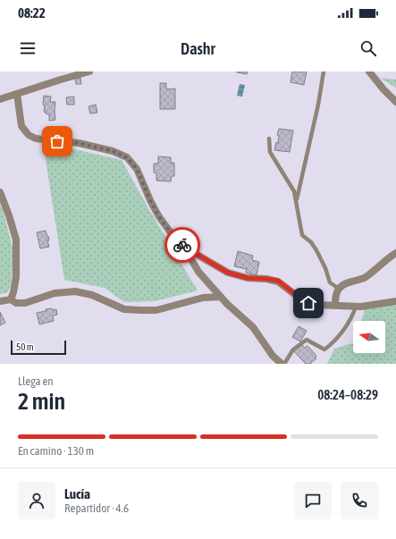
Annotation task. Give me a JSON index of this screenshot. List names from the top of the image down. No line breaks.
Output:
{"scale_bar":"50 m","north":"left","page":{"status":"08:22","header":"Dashr","scale":"50 m","heading":["2 min","Llega en","08:24–08:29"],"panel":["Lucía","Repartidor · 4.6"],"bar":"En camino · 130 m"}}
